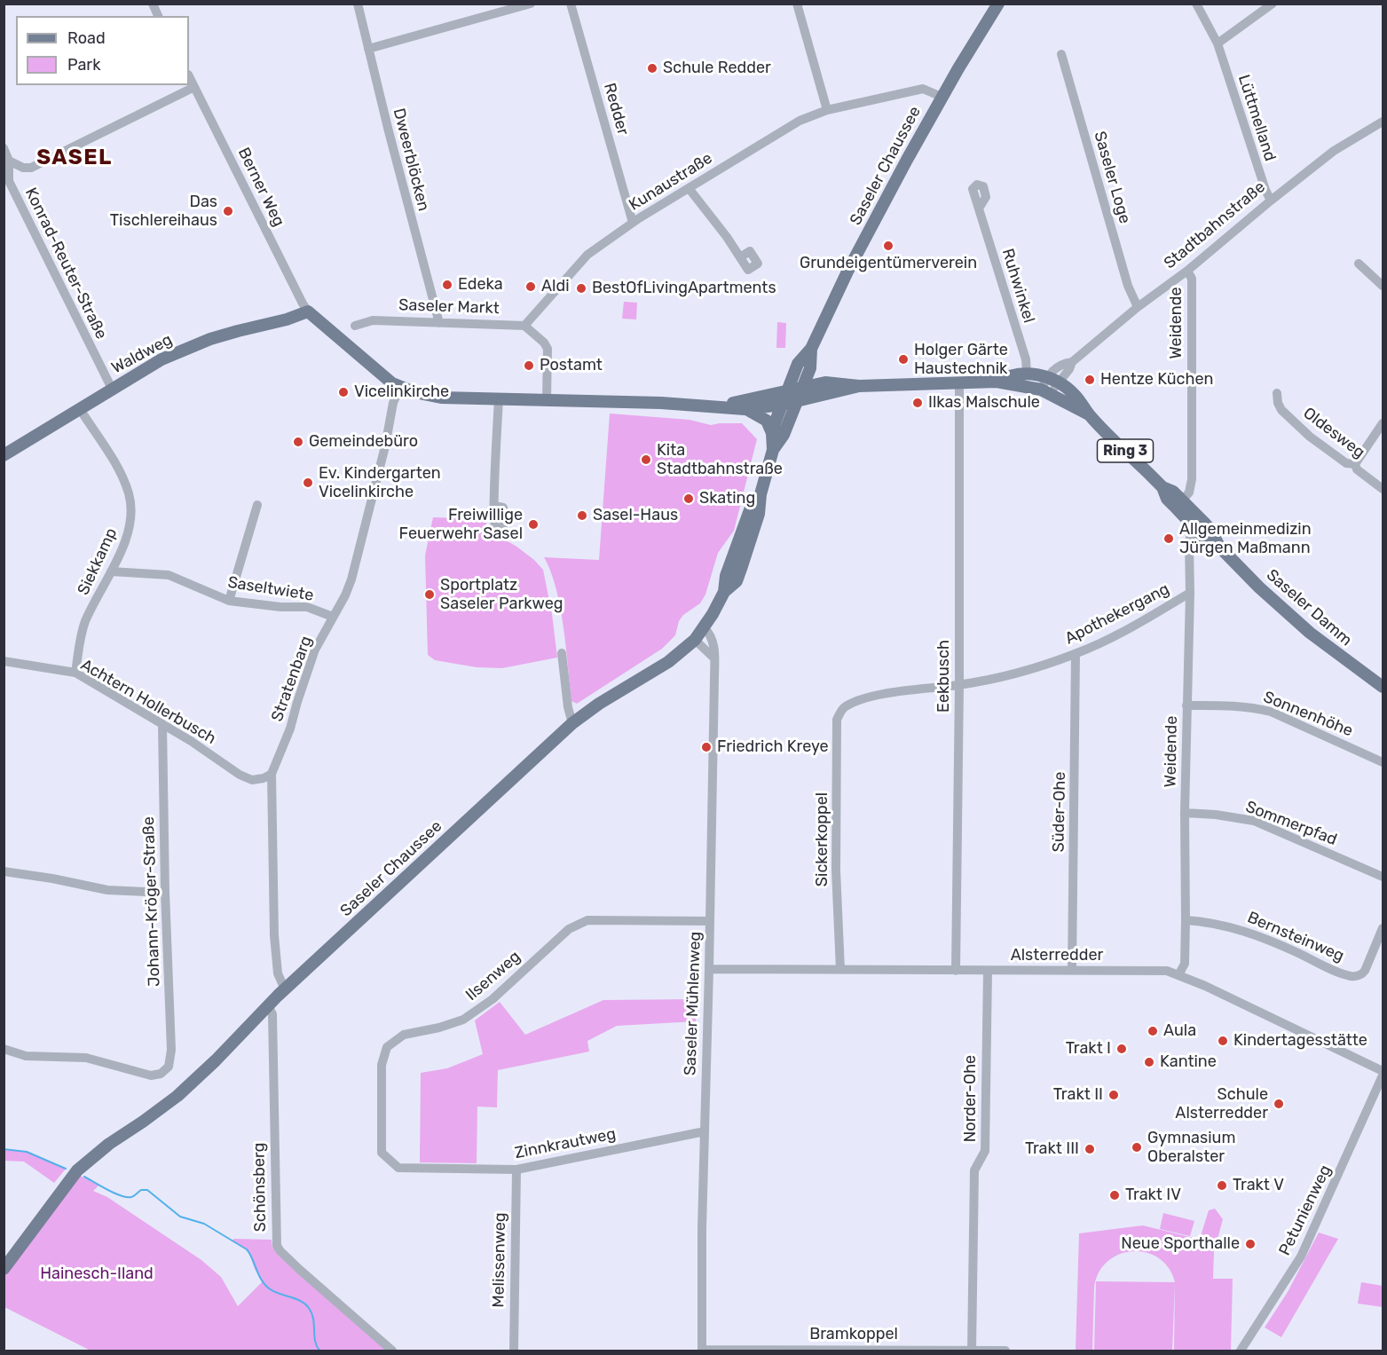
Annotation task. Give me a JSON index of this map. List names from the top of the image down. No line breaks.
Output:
{"streets":{"main road":["Saseler Chaussee","Waldweg","Ring 3","Saseler Damm"],"street":["Redder","Lüttmelland","Dweerblöcken","Saseler Loge","Kunaustraße","Berner Weg","Stadtbahnstraße","Konrad-Reuter-Straße","Ruhwinkel","Saseler Markt","Weidende","Oldesweg","Siekkamp","Saseltwiete","Apothekergang","Eekbusch","Stratenbarg","Achtern Hollerbusch","Sonnenhöhe","Süder-Ohe","Sommerpfad","Sickerkoppel","Johann-Kröger-Straße","Bernsteinweg","Alsterredder","Ilsenweg","Saseler Mühlenweg","Norder-Ohe","Zinnkrautweg","Schönsberg","Petunienweg","Melissenweg","Bramkoppel"]},"crossings":[["Redder","Kunaustraße"],["Lüttmelland","Stadtbahnstraße"],["Dweerblöcken","Saseler Markt"],["Saseler Chaussee","Kunaustraße"],["Saseler Chaussee","Ring 3"],["Saseler Chaussee","Stratenbarg"],["Saseler Chaussee","Saseler Mühlenweg"],["Saseler Chaussee","Schönsberg"],["Saseler Loge","Stadtbahnstraße"],["Kunaustraße","Saseler Markt"],["Berner Weg","Waldweg"],["Stadtbahnstraße","Weidende"],["Stadtbahnstraße","Ring 3"],["Stadtbahnstraße","Saseler Damm"],["Konrad-Reuter-Straße","Waldweg"],["Ruhwinkel","Ring 3"],["Weidende","Saseler Damm"],["Weidende","Apothekergang"],["Weidende","Sonnenhöhe"],["Weidende","Sommerpfad"],["Weidende","Bernsteinweg"],["Weidende","Alsterredder"],["Waldweg","Siekkamp"],["Ring 3","Saseler Damm"],["Ring 3","Eekbusch"],["Siekkamp","Saseltwiete"],["Siekkamp","Achtern Hollerbusch"],["Saseltwiete","Stratenbarg"],["Apothekergang","Eekbusch"],["Apothekergang","Süder-Ohe"],["Apothekergang","Sickerkoppel"],["Eekbusch","Alsterredder"],["Stratenbarg","Achtern Hollerbusch"],["Achtern Hollerbusch","Johann-Kröger-Straße"],["Süder-Ohe","Alsterredder"],["Sickerkoppel","Alsterredder"],["Alsterredder","Saseler Mühlenweg"],["Alsterredder","Norder-Ohe"],["Ilsenweg","Saseler Mühlenweg"],["Ilsenweg","Zinnkrautweg"],["Saseler Mühlenweg","Zinnkrautweg"],["Saseler Mühlenweg","Bramkoppel"],["Norder-Ohe","Bramkoppel"],["Zinnkrautweg","Melissenweg"]],"districts":["SASEL"],"parks":["Hainesch-Iland"],"places":["Schule Redder","Das Tischlereihaus","Grundeigentümerverein","Edeka","Aldi","BestOfLivingApartments","Holger Gärte Haustechnik","Postamt","Hentze Küchen","Vicelinkirche","Ilkas Malschule","Gemeindebüro","Kita Stadtbahnstraße","Ev. Kindergarten Vicelinkirche","Skating","Sasel-Haus","Freiwillige Feuerwehr Sasel","Allgemeinmedizin Jürgen Maßmann","Sportplatz Saseler Parkweg","Friedrich Kreye","Aula","Kindertagesstätte","Trakt I","Kantine","Trakt II","Schule Alsterredder","Gymnasium Oberalster","Trakt III","Trakt V","Trakt IV","Neue Sporthalle"],"legend":["Road","Park"]}
